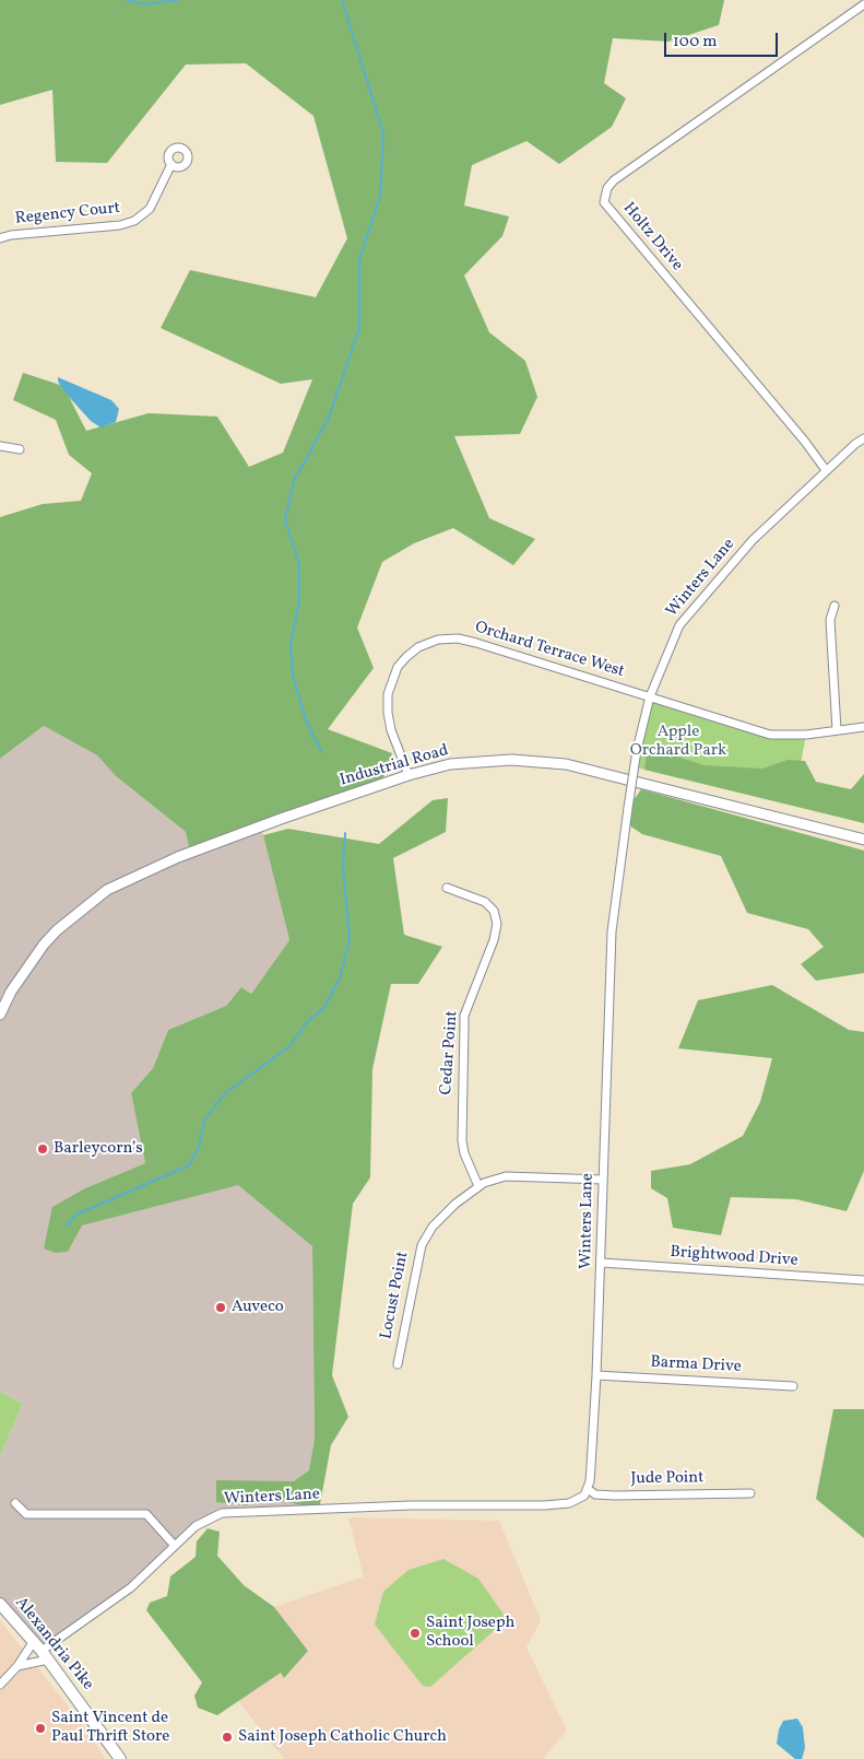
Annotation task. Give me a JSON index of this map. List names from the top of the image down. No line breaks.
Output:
{"streets":{"highway":["Alexandria Pike"],"main road":["Industrial Road"],"street":["Regency Court","Holtz Drive","Winters Lane","Orchard Terrace West","Cedar Point","Brightwood Drive","Locust Point","Barma Drive","Jude Point"]},"crossings":[["Holtz Drive","Winters Lane"],["Winters Lane","Orchard Terrace West"],["Winters Lane","Brightwood Drive"],["Winters Lane","Locust Point"],["Winters Lane","Barma Drive"],["Winters Lane","Jude Point"],["Winters Lane","Alexandria Pike"],["Orchard Terrace West","Industrial Road"],["Cedar Point","Locust Point"]],"parks":["Apple Orchard Park"],"places":["Barleycorn’s","Auveco","Saint Joseph School","Saint Vincent de Paul Thrift Store","Saint Joseph Catholic Church"],"scale_bar":"100 m"}
